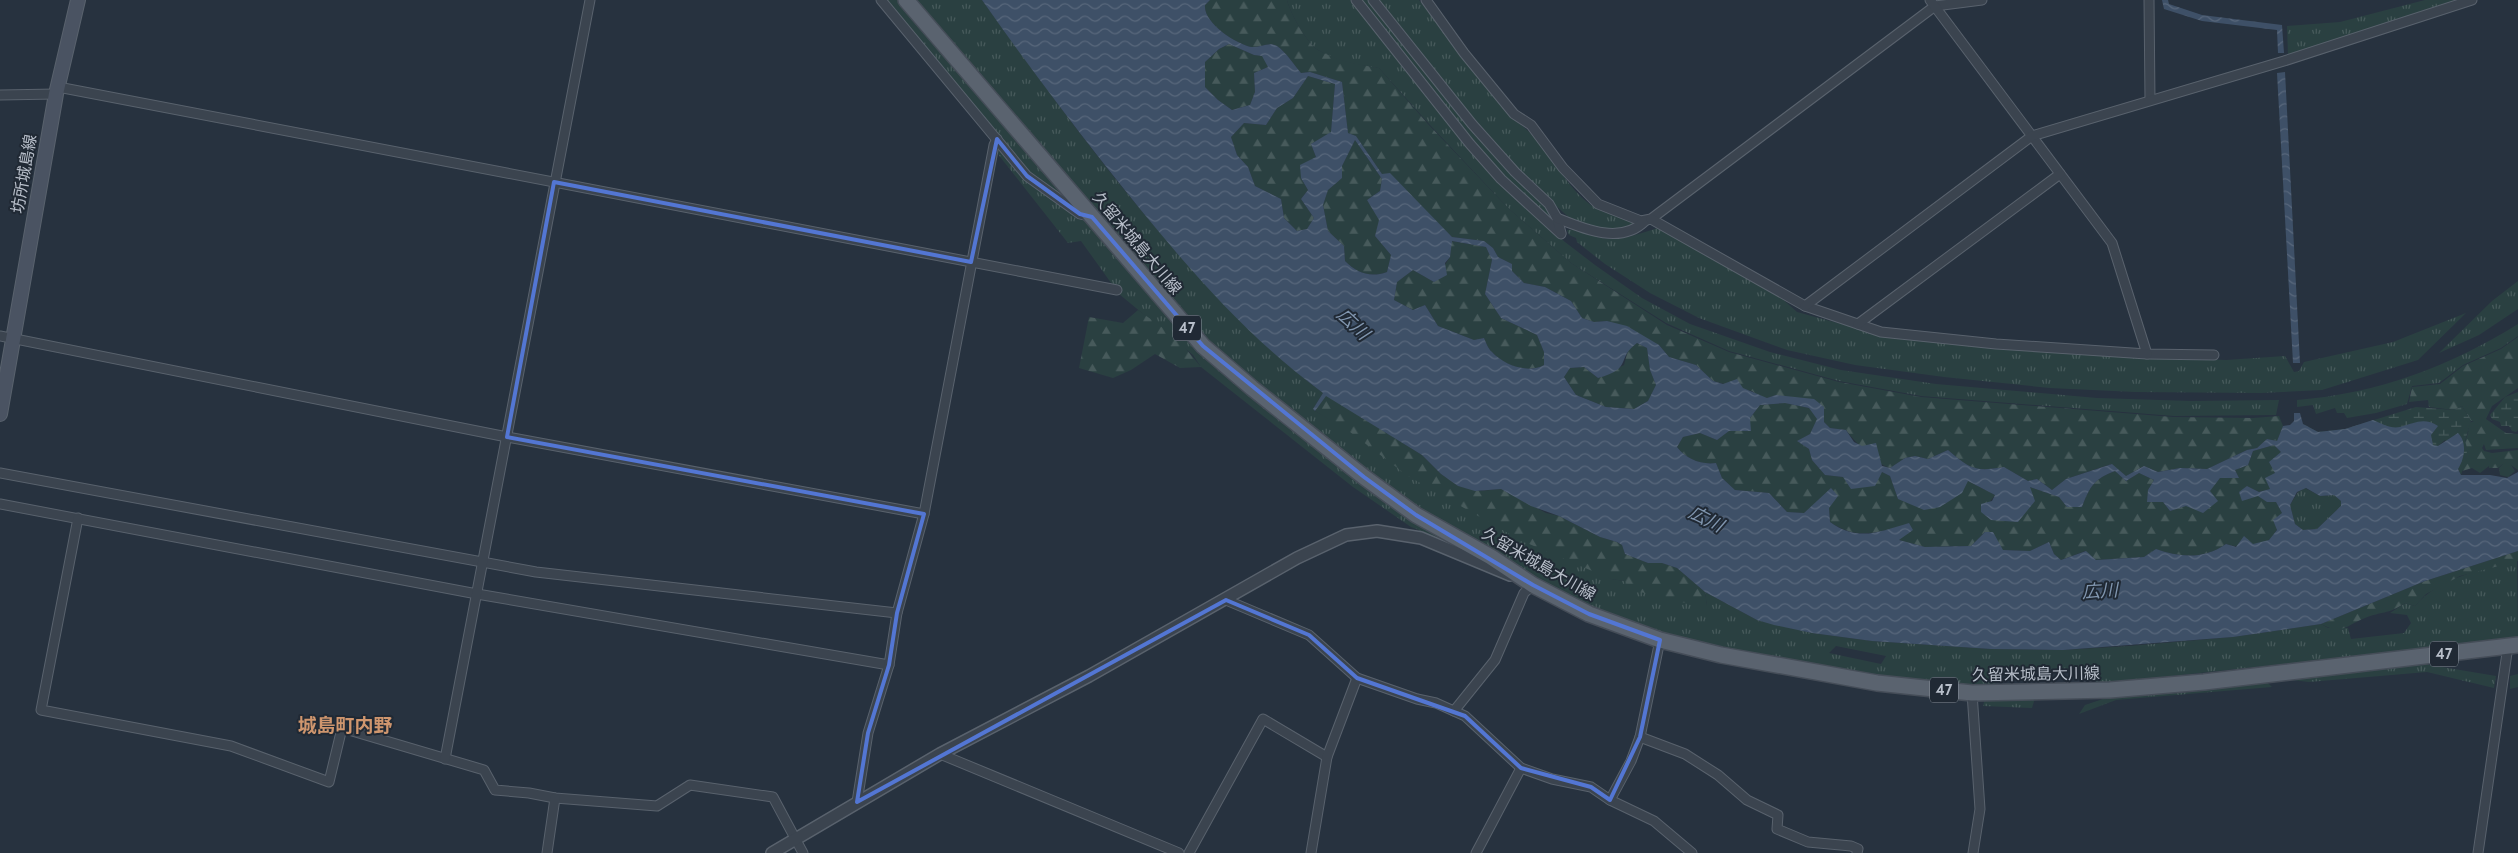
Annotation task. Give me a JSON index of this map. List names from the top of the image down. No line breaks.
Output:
{"streets":{"main road":["坊所城島線","久留米城島大川線","47"]},"districts":["城島町内野"],"water":["広川"]}
